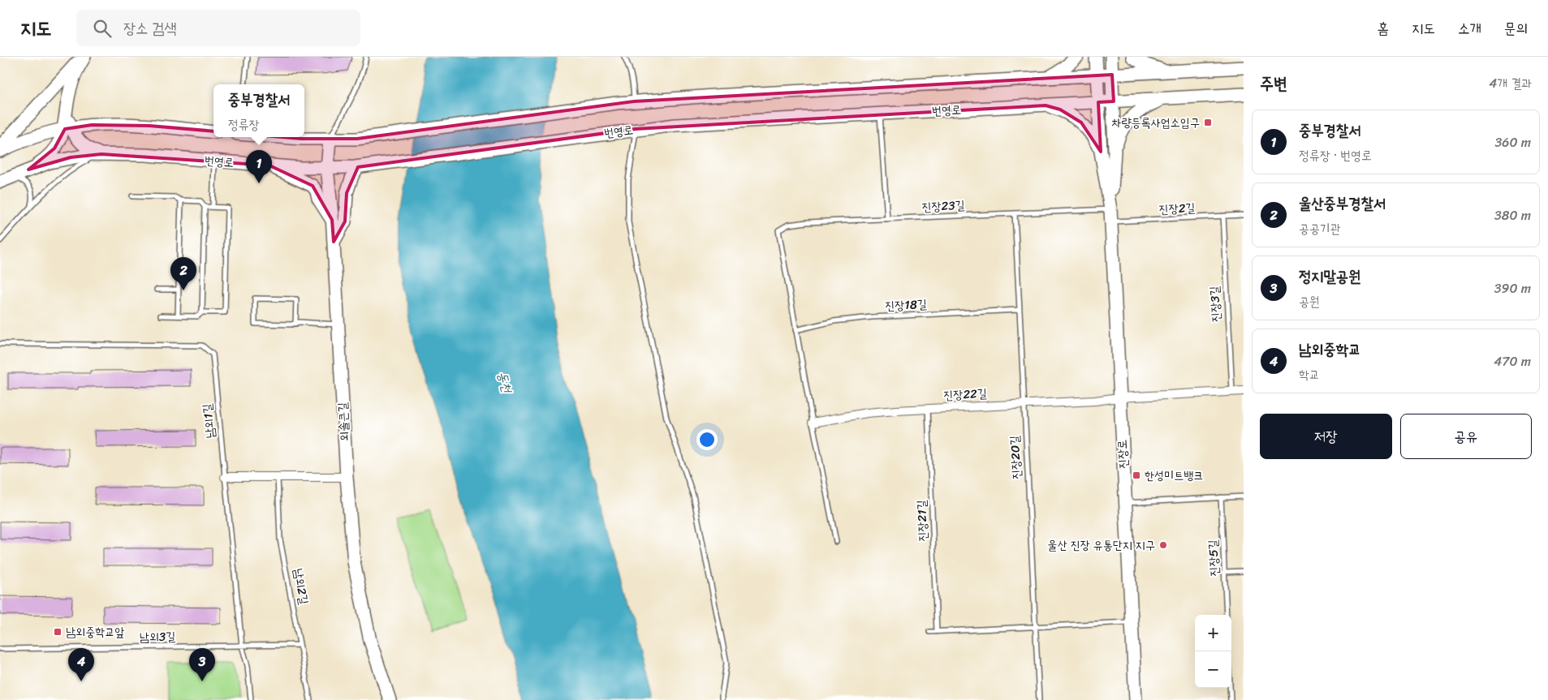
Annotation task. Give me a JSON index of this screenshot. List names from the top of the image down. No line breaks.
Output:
{"streets":{"main road":["번영로","외솔큰길","진장로"],"street":["진장22길"],"lane":["진장23길","진장2길","진장3길","진장18길","남외1길","진장20길","진장21길","진장5길","남외2길","남외3길"]},"crossings":[["번영로","외솔큰길"],["번영로","진장로"],["진장23길","진장2길"],["진장23길","진장18길"],["진장23길","진장로"],["진장23길","진장20길"],["진장2길","진장3길"],["진장2길","진장로"],["진장18길","진장20길"],["진장22길","진장로"],["진장22길","진장20길"],["진장22길","진장21길"],["남외1길","남외3길"],["남외2길","남외3길"]],"water":["동천"],"places":{"transit":["차량등록사업소입구","한성미트뱅크","남외중학교앞"],"other":["울산 진장 유통단지 지구"]},"page":{"header":"지도","search":"장소 검색","nav":["홈","지도","소개","문의"],"heading":["주변","4개 결과"],"popup":["중부경찰서","정류장"],"list":[{"mark":"1","name":"중부경찰서","note":"정류장 · 번영로","value":"360 m"},{"mark":"2","name":"울산중부경찰서","note":"공공기관","value":"380 m"},{"mark":"3","name":"정지말공원","note":"공원","value":"390 m"},{"mark":"4","name":"남외중학교","note":"학교","value":"470 m"}],"pins":["1","2","3","4"],"buttons":["저장","공유"],"map_buttons":["+","−"]}}
